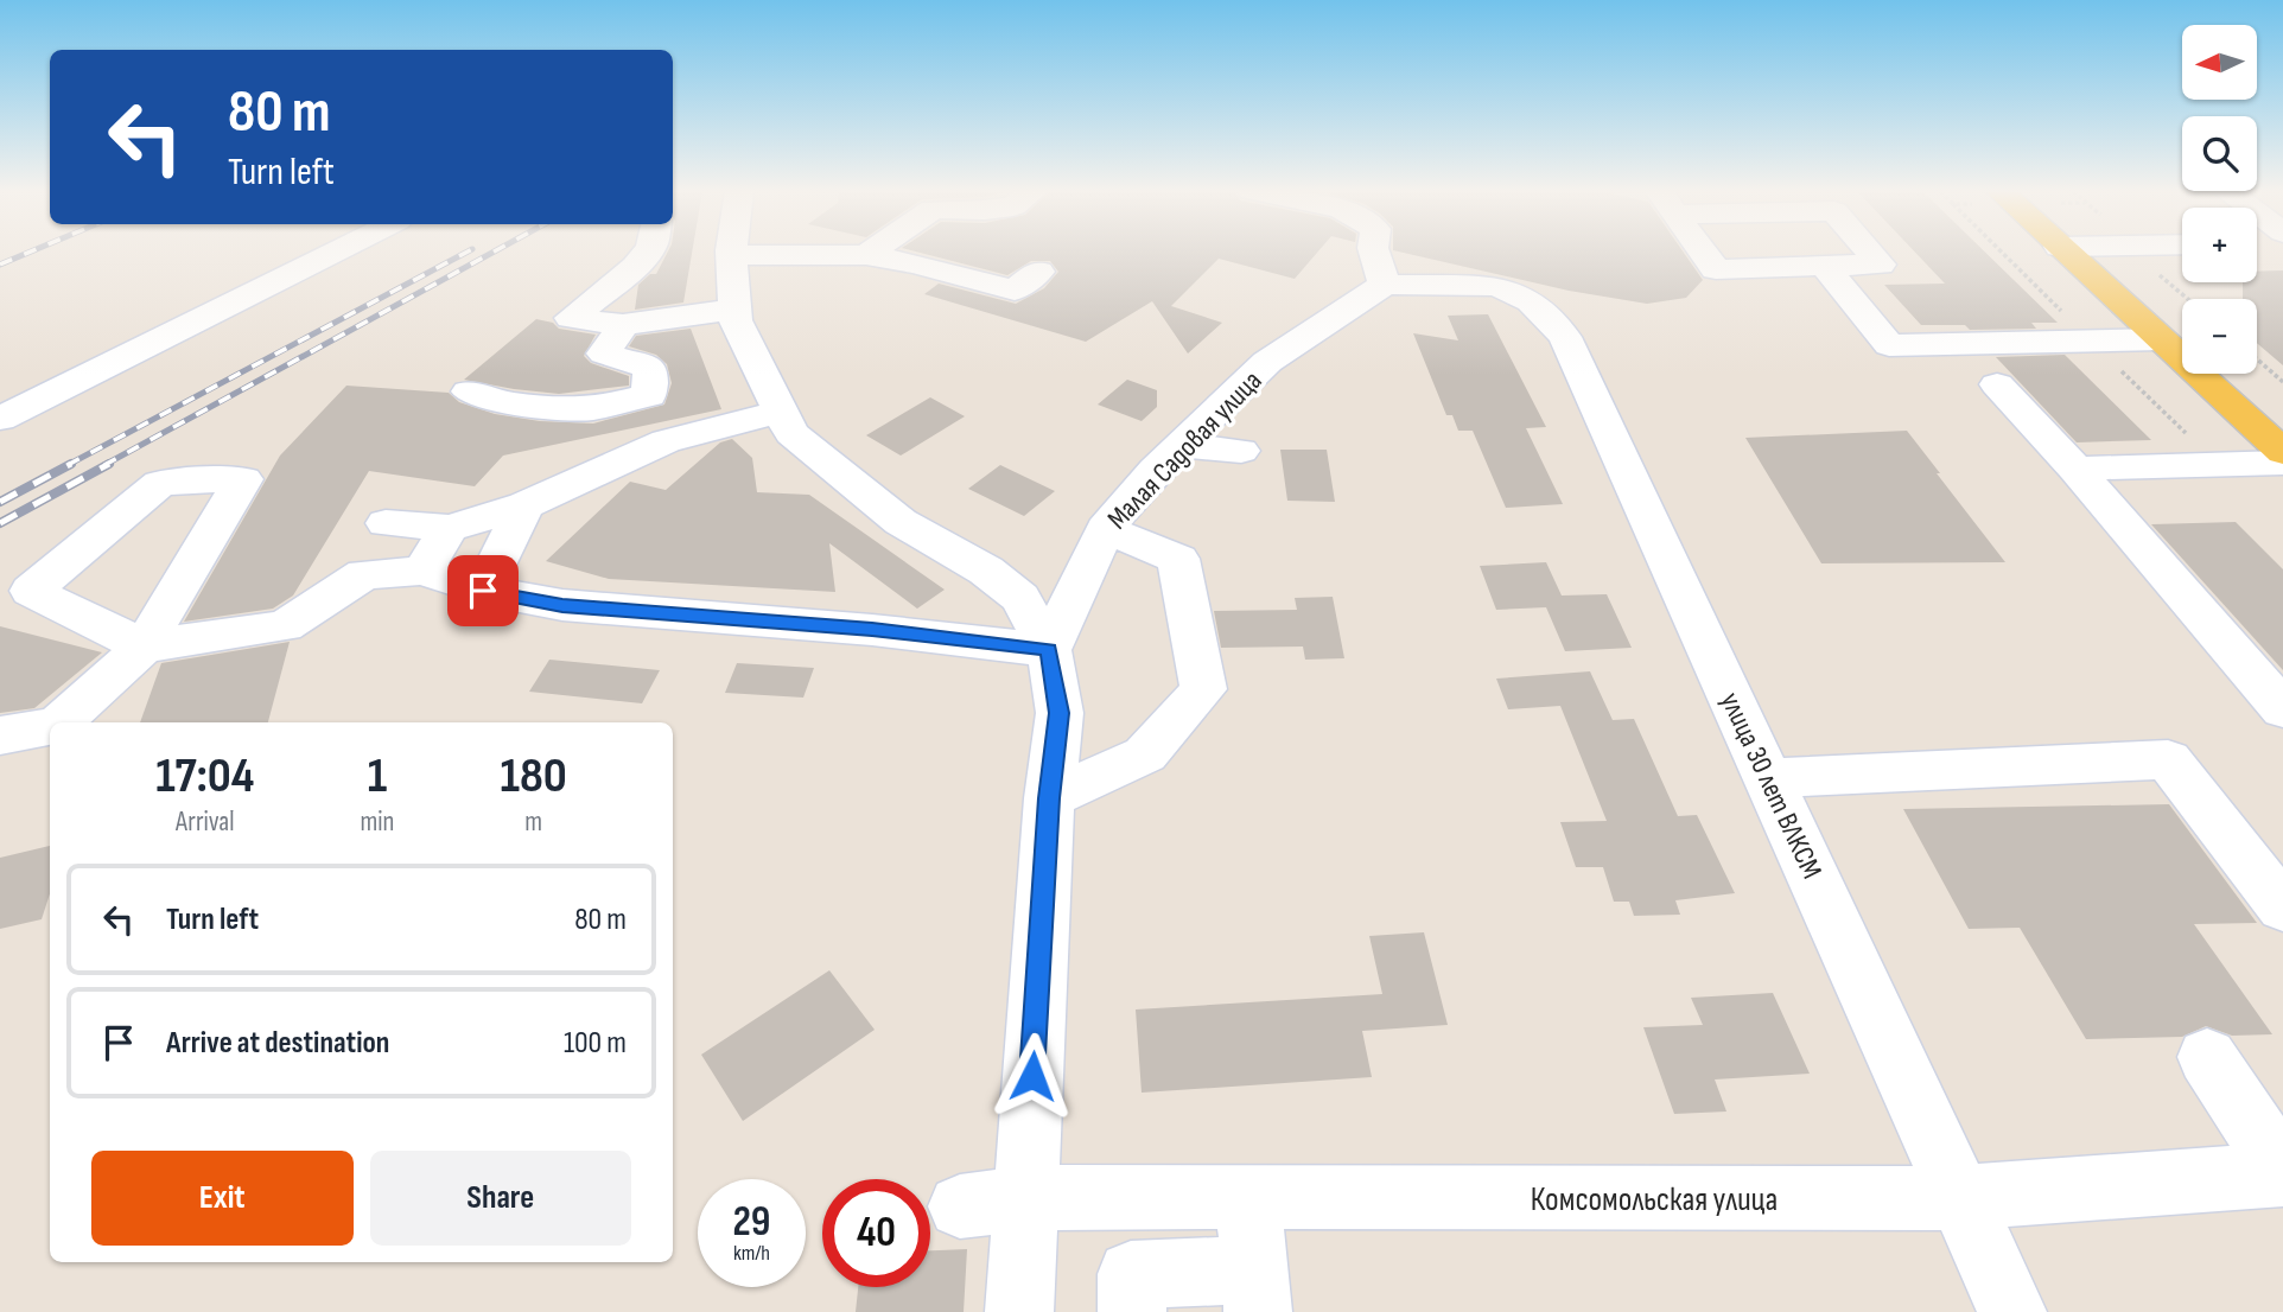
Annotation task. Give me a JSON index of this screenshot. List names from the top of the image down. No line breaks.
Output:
{"streets":{"street":["Малая Садовая улица","улица 30 лет ВЛКСМ","Комсомольская улица"]},"crossings":[["Малая Садовая улица","улица 30 лет ВЛКСМ"],["улица 30 лет ВЛКСМ","Комсомольская улица"]],"north":"left","page":{"map_buttons":["+","−"],"turn":["80 m","Turn left"],"eta":["17:04","Arrival","1","min","180","m"],"list":[{"name":"Turn left","value":"80 m"},{"name":"Arrive at destination","value":"100 m"}],"buttons":["Exit","Share"],"speed":"29 km/h","limit":"40"}}
